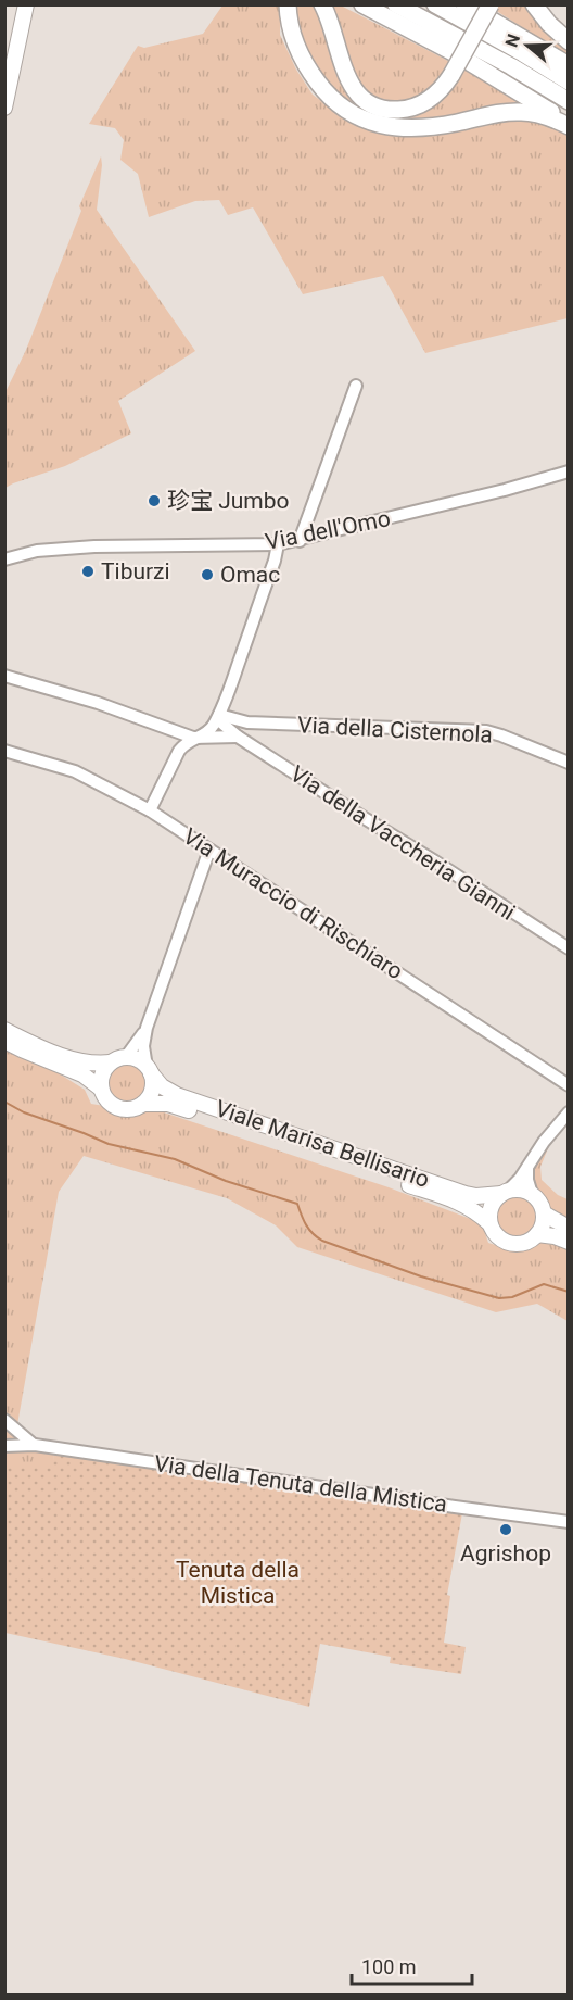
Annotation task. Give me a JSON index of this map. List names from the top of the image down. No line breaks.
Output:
{"streets":{"main road":["Viale Marisa Bellisario"],"street":["Via dell'Omo","Via della Cisternola","Via della Vaccheria Gianni","Via Muraccio di Rischiaro","Via della Tenuta della Mistica"]},"crossings":[["Via della Cisternola","Via della Vaccheria Gianni"]],"parks":["Tenuta della Mistica"],"places":["珍宝 Jumbo","Tiburzi","Omac","Agrishop"],"scale_bar":"100 m","north":"left"}
